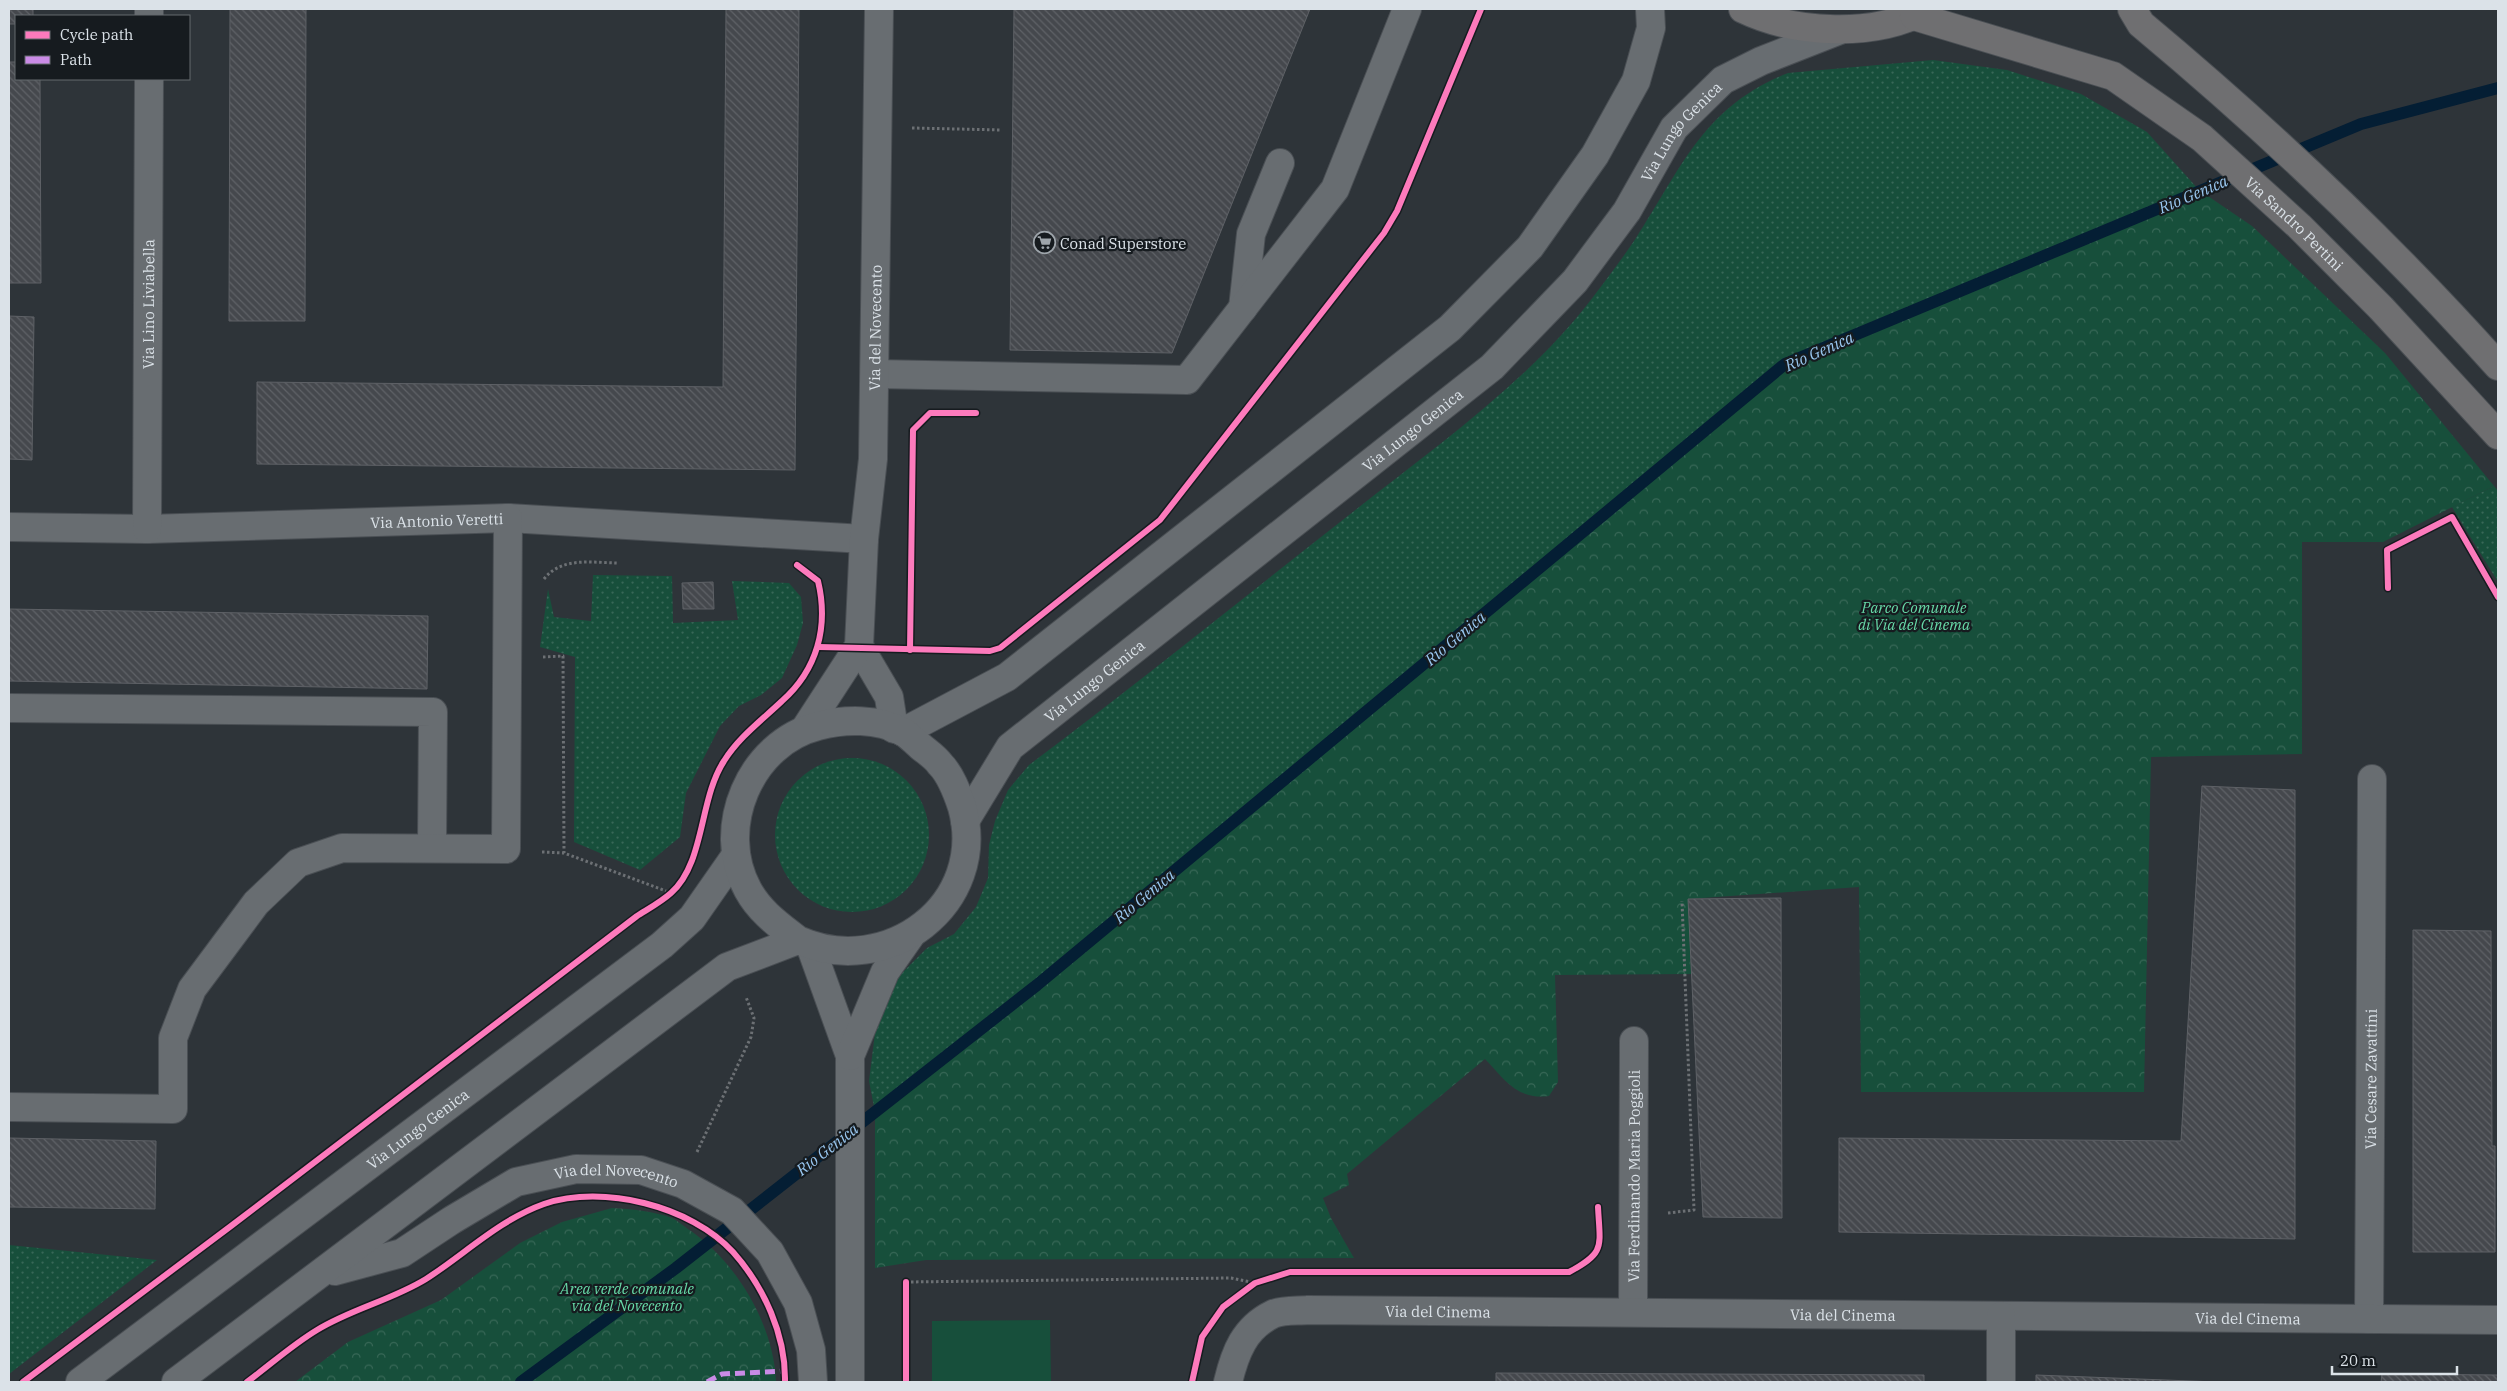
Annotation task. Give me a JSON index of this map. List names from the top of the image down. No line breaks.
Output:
{"streets":{"main road":["Via Sandro Pertini"],"street":["Via Lungo Genica","Via Lino Liviabella","Via del Novecento","Via Antonio Veretti","Via Cesare Zavattini","Via Ferdinando Maria Poggioli","Via del Cinema"]},"crossings":[["Via Lino Liviabella","Via Antonio Veretti"],["Via del Novecento","Via Antonio Veretti"],["Via Cesare Zavattini","Via del Cinema"],["Via Ferdinando Maria Poggioli","Via del Cinema"]],"water":["Rio Genica"],"parks":["Parco Comunale di Via del Cinema","Area verde comunale via del Novecento"],"places":{"supermarket":["Conad Superstore"]},"legend":["Cycle path","Path"],"scale_bar":"20 m"}
